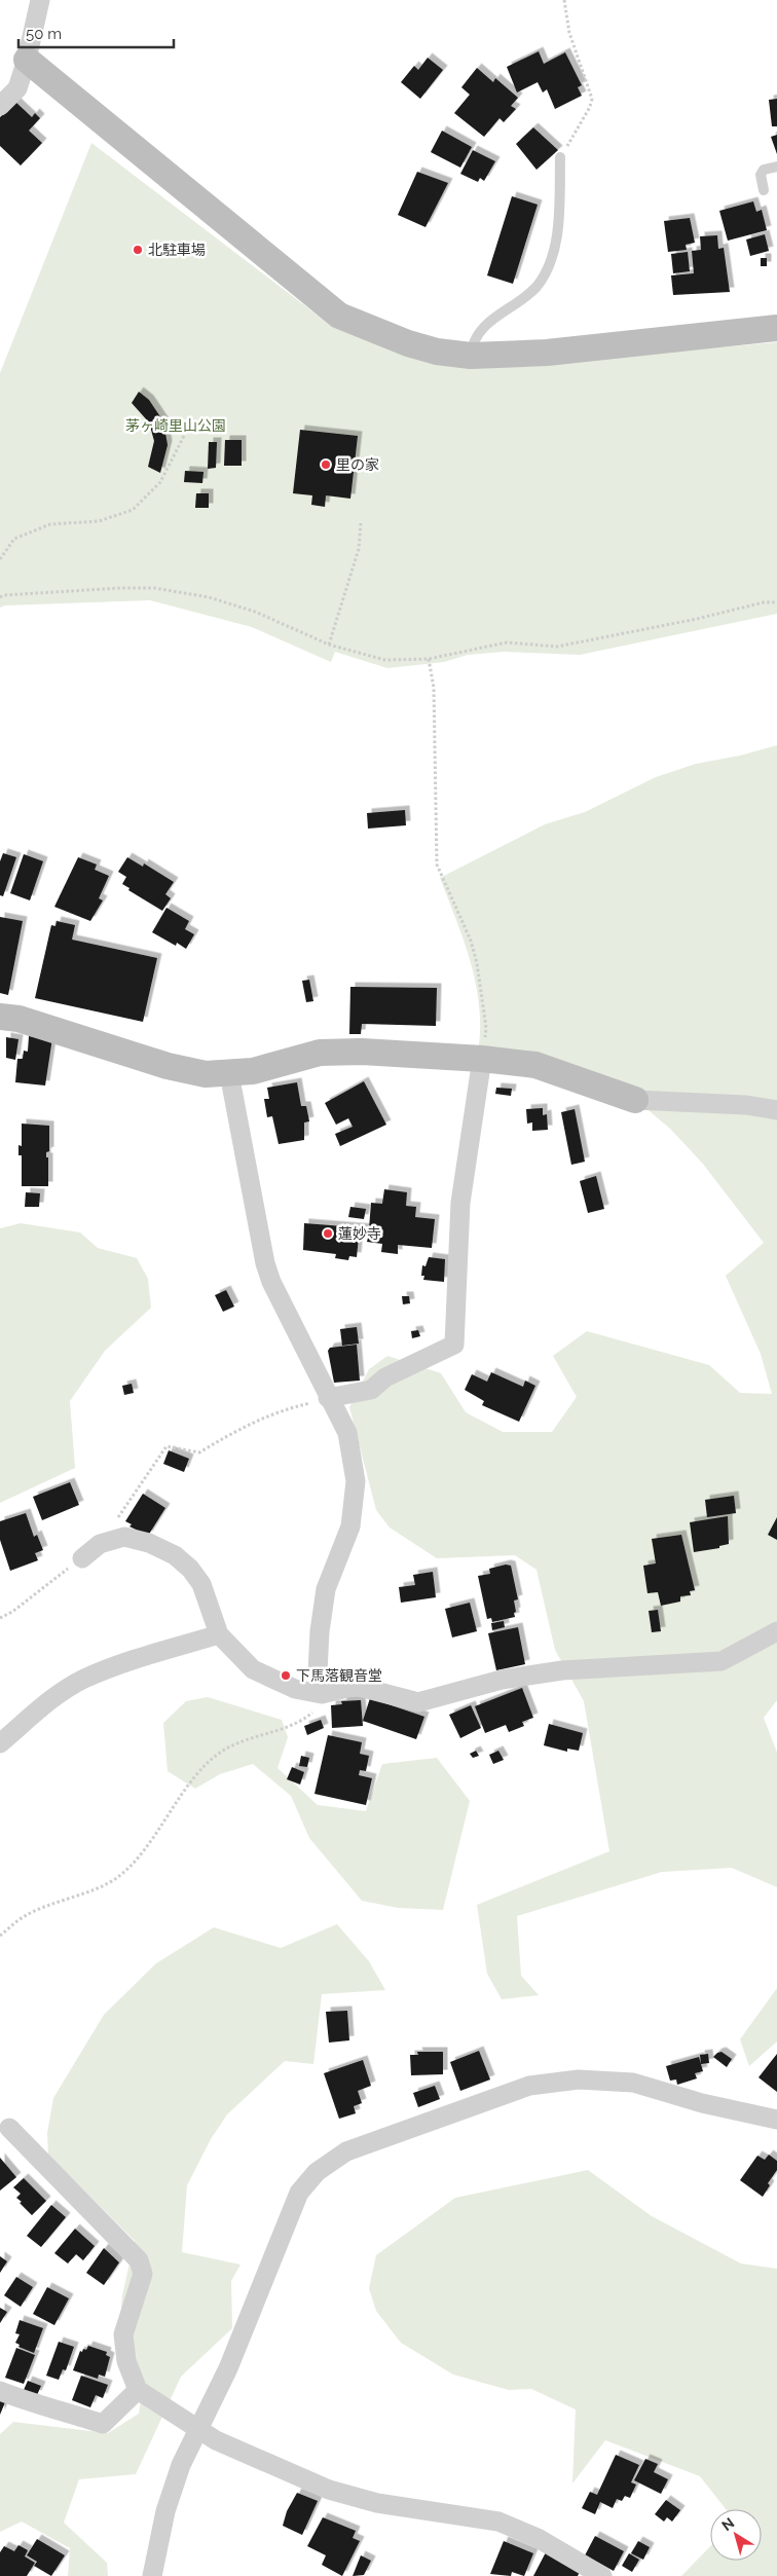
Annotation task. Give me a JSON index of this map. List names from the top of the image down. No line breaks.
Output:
{"parks":["茅ヶ崎里山公園"],"places":["北駐車場","里の家","蓮妙寺","下馬落観音堂"],"scale_bar":"50 m","north":"top left"}
